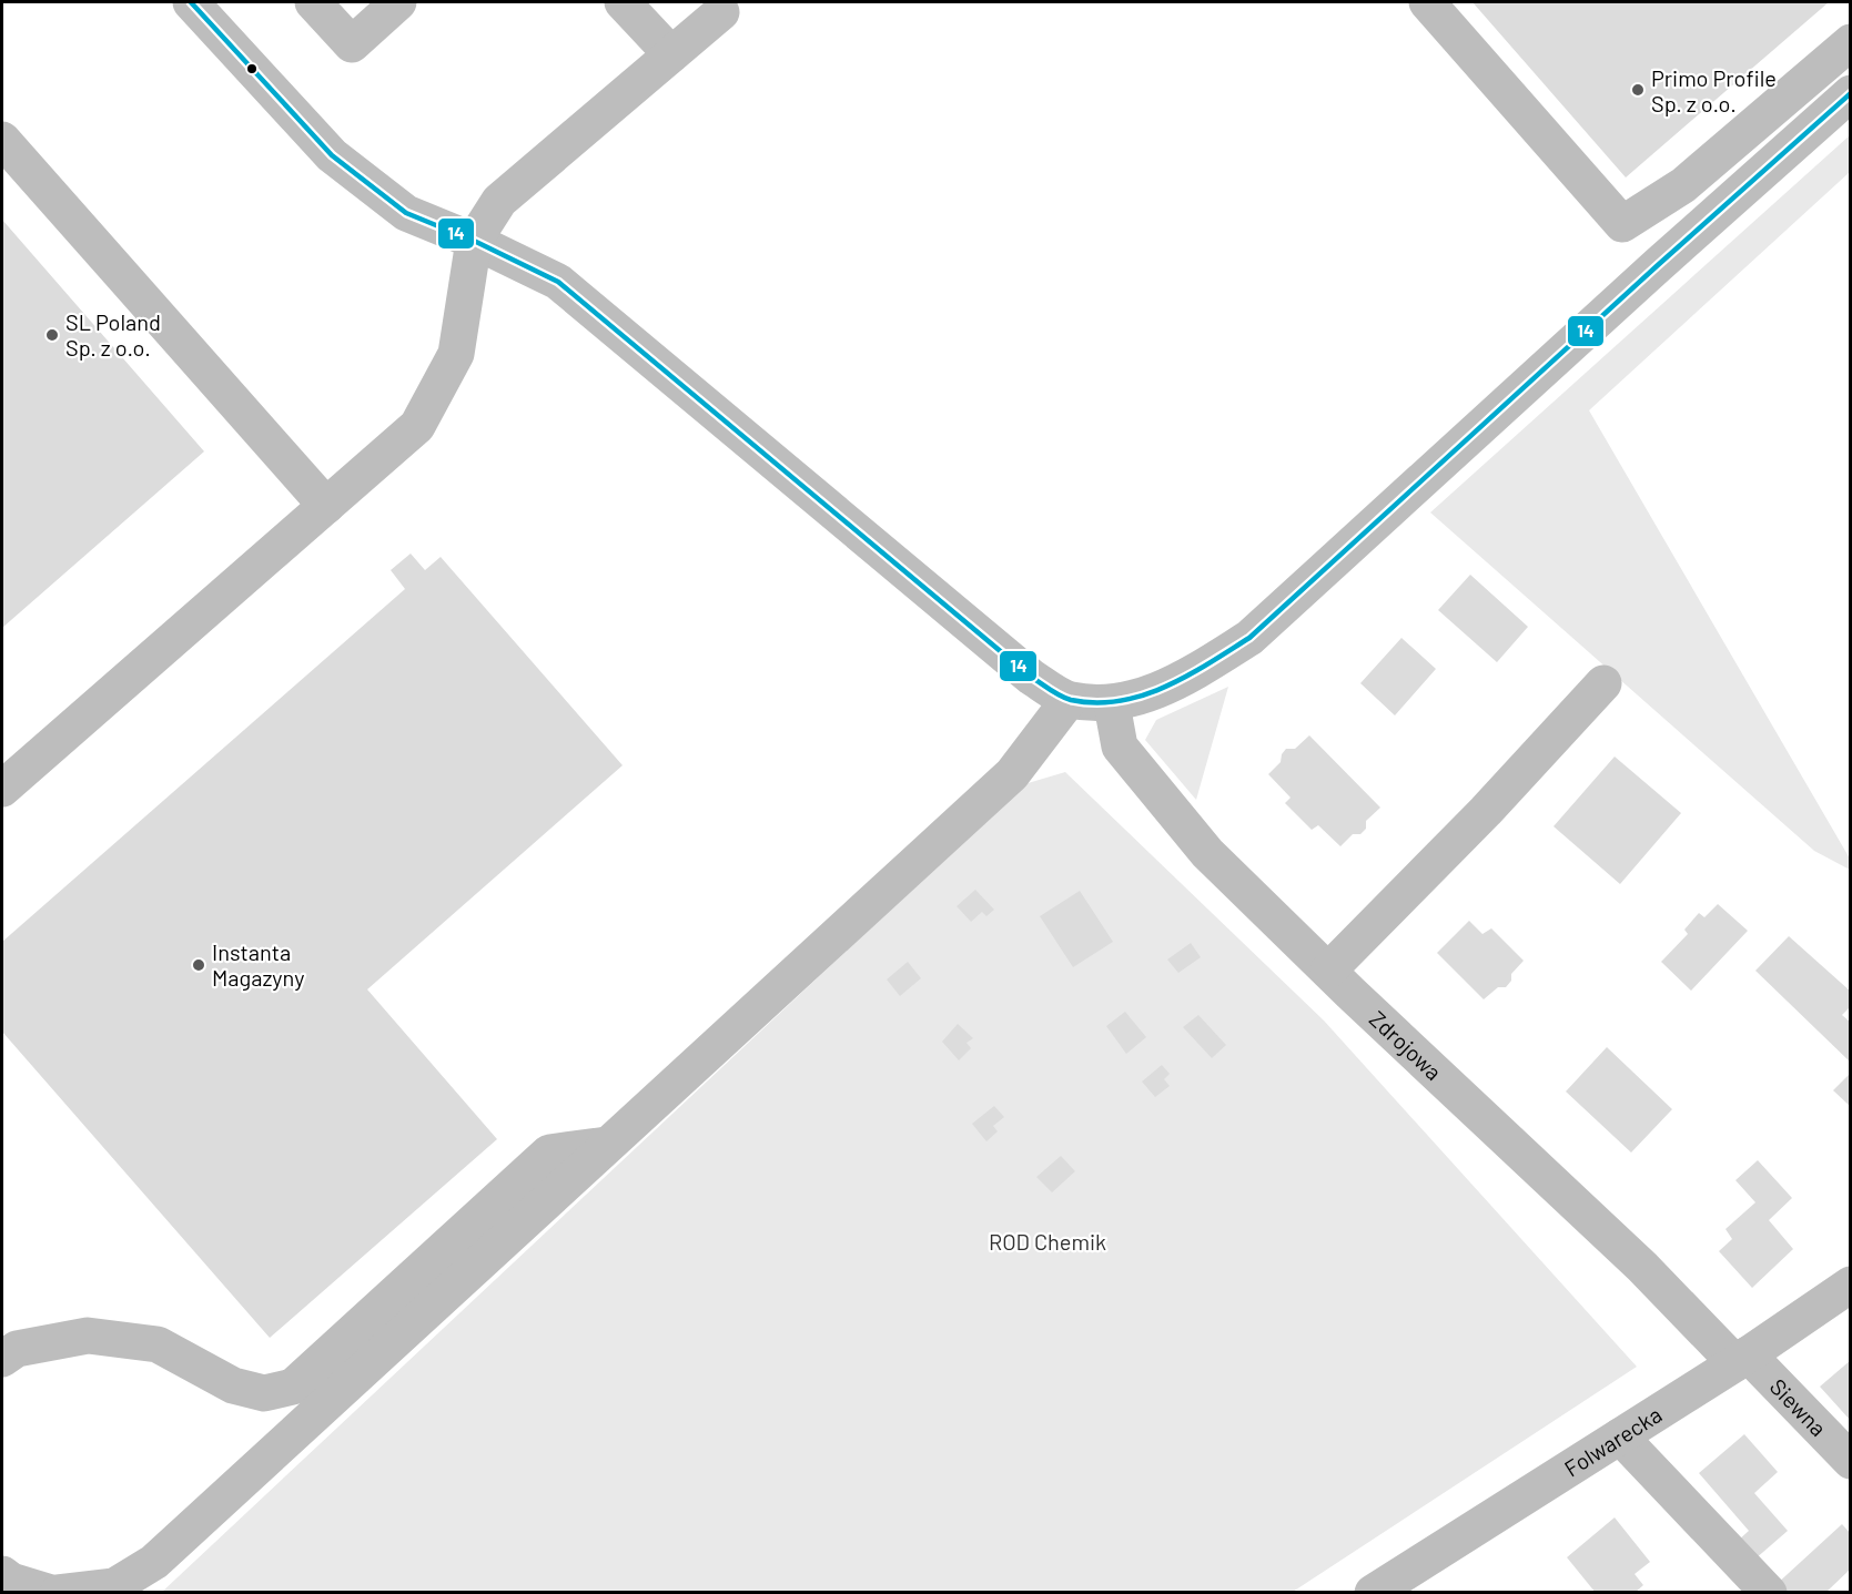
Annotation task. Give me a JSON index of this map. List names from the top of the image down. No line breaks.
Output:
{"streets":{"street":["Zdrojowa","Siewna","Folwarecka"]},"crossings":[["Zdrojowa","Siewna"],["Zdrojowa","Folwarecka"],["Siewna","Folwarecka"]],"parks":["ROD Chemik"],"places":["Primo Profile Sp. z o.o.","SL Poland Sp. z o.o.","Instanta Magazyny"],"lines":["transit line 14"]}
